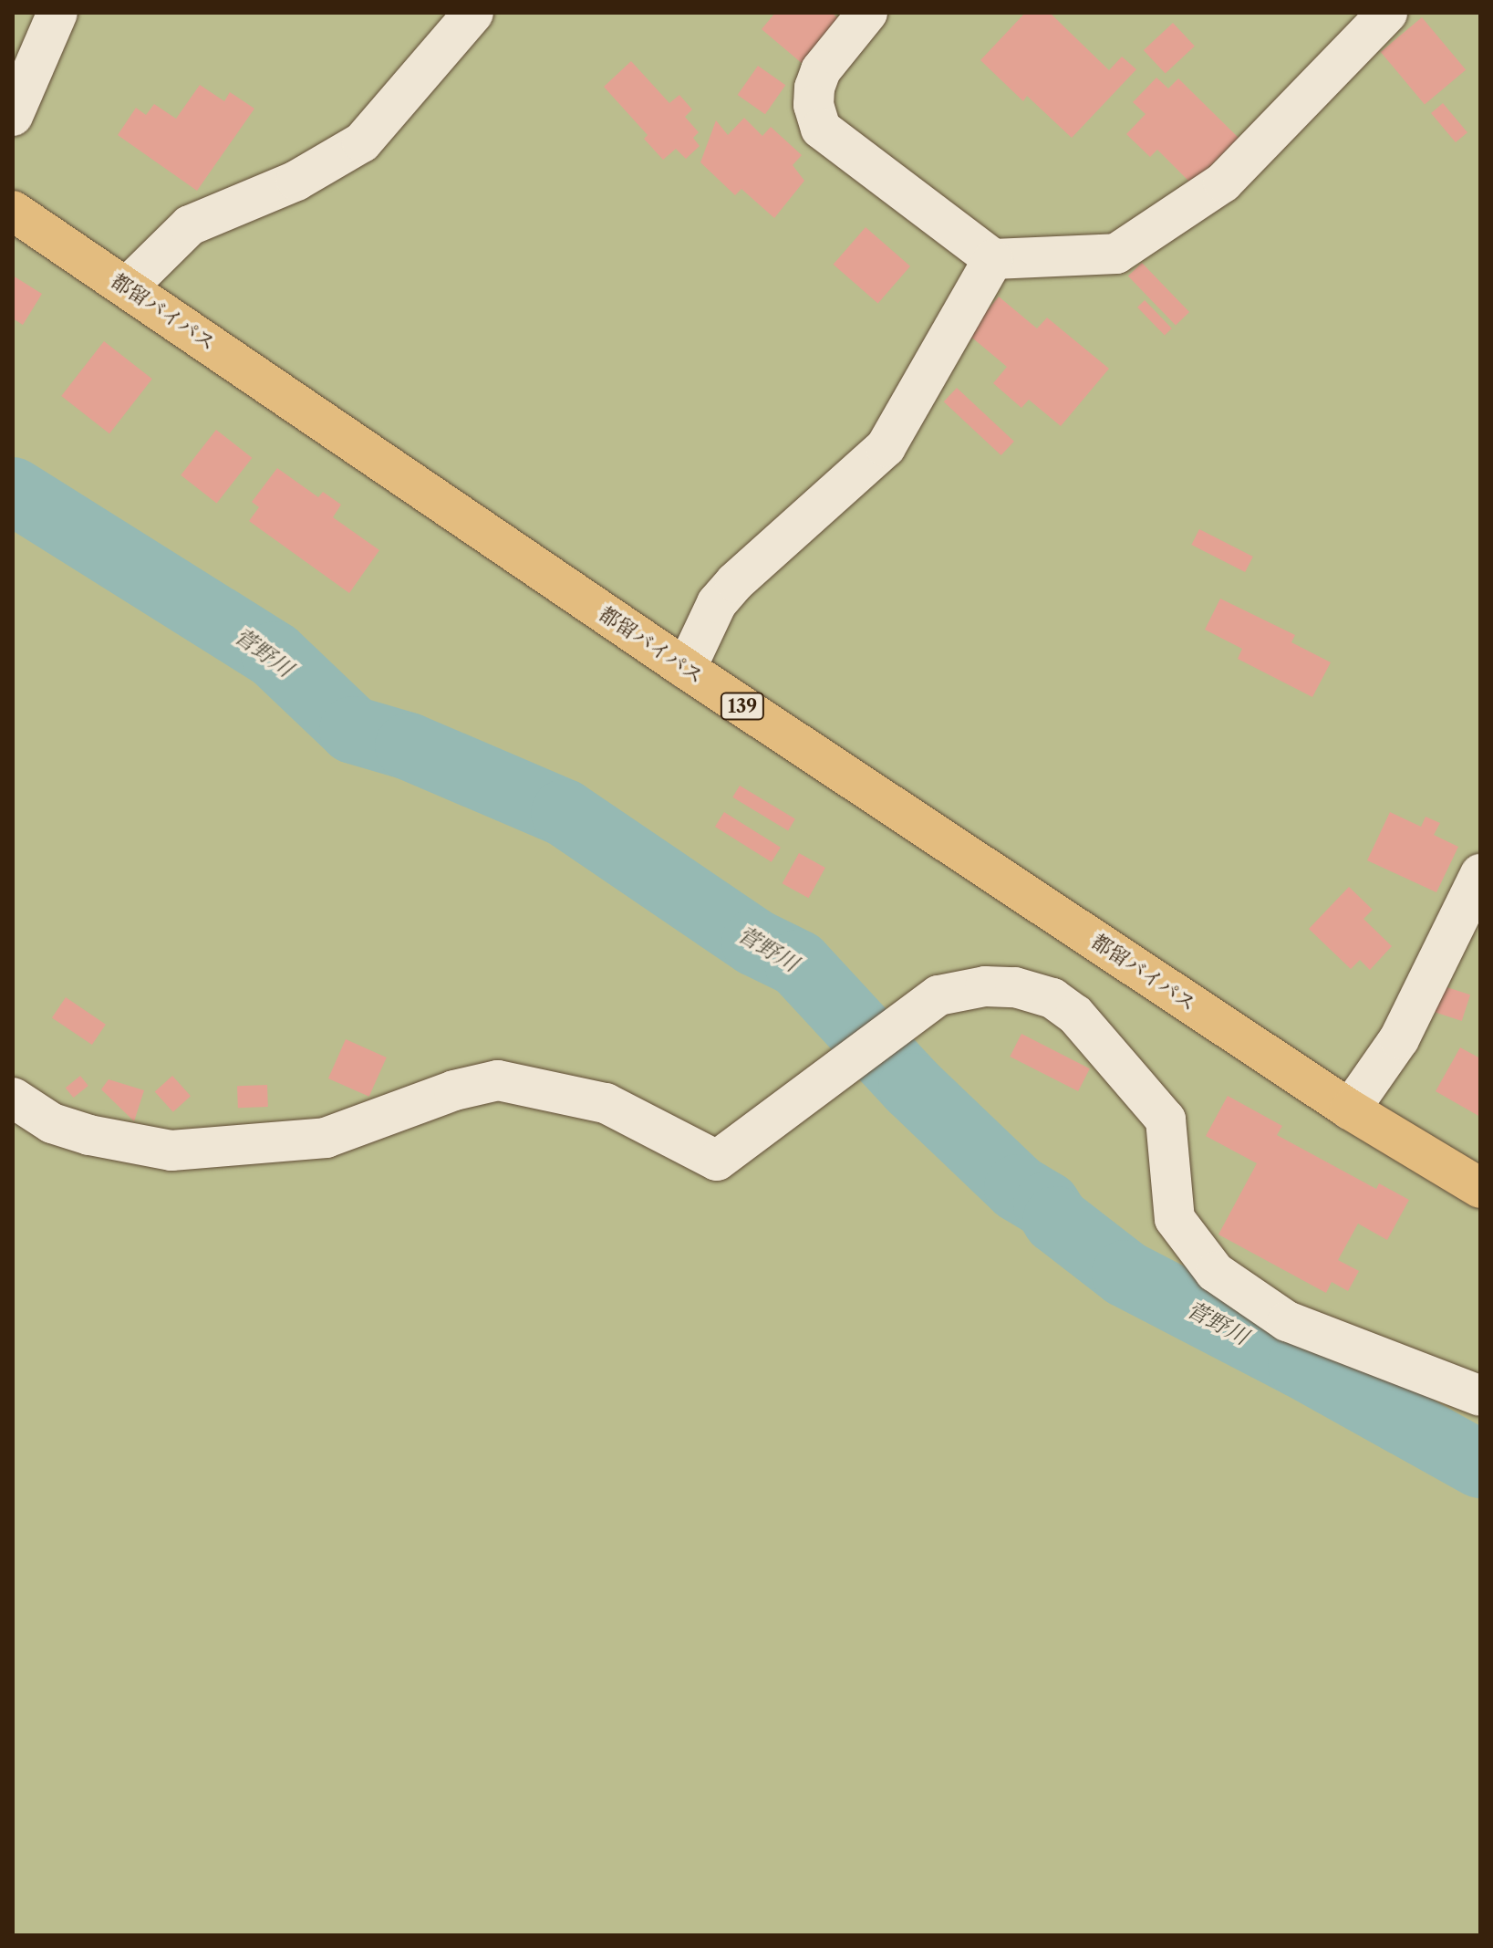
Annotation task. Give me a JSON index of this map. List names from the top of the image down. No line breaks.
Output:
{"streets":{"highway":["都留バイパス","139"]},"water":["菅野川"]}
